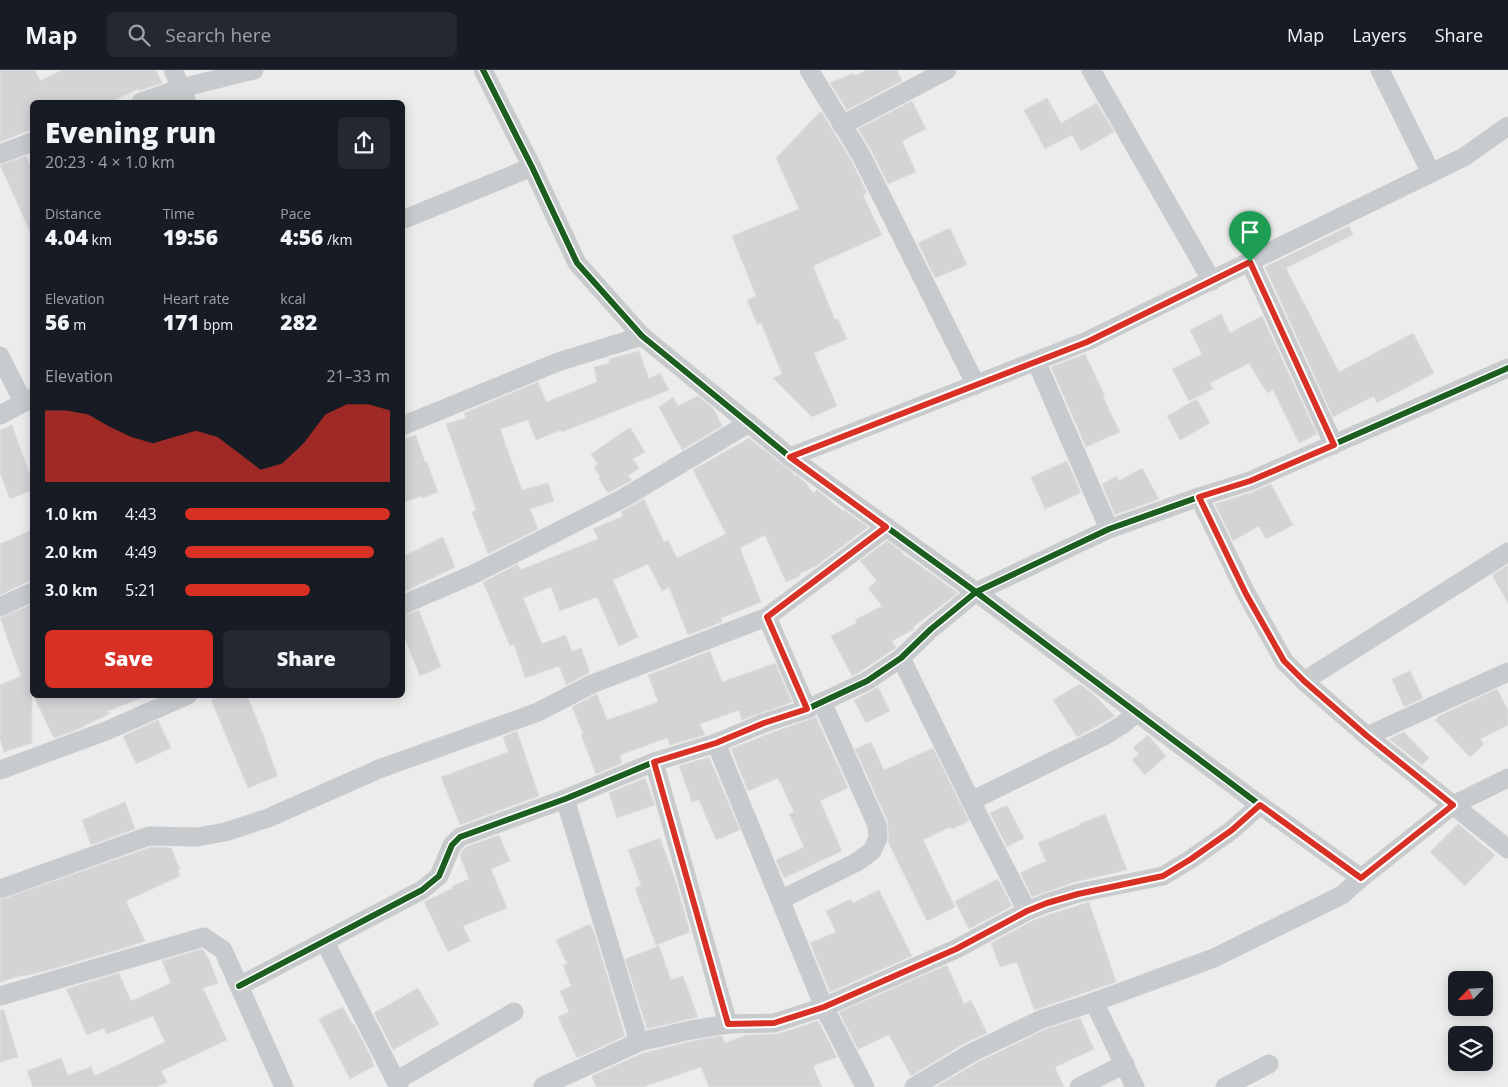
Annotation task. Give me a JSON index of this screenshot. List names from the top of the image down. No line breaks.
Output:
{"north":"bottom left","page":{"header":"Map","search":"Search here","nav":["Map","Layers","Share"],"heading":["Evening run","20:23 · 4 × 1.0 km"],"stats":[["Distance","4.04 km"],["Time","19:56"],["Pace","4:56 /km"],["Elevation","56 m"],["Heart rate","171 bpm"],["kcal","282"]],"chart":["Elevation","21–33 m"],"list":[{"name":"1.0 km","note":"4:43"},{"name":"2.0 km","note":"4:49"},{"name":"3.0 km","note":"5:21"}],"buttons":["Save","Share"]}}
